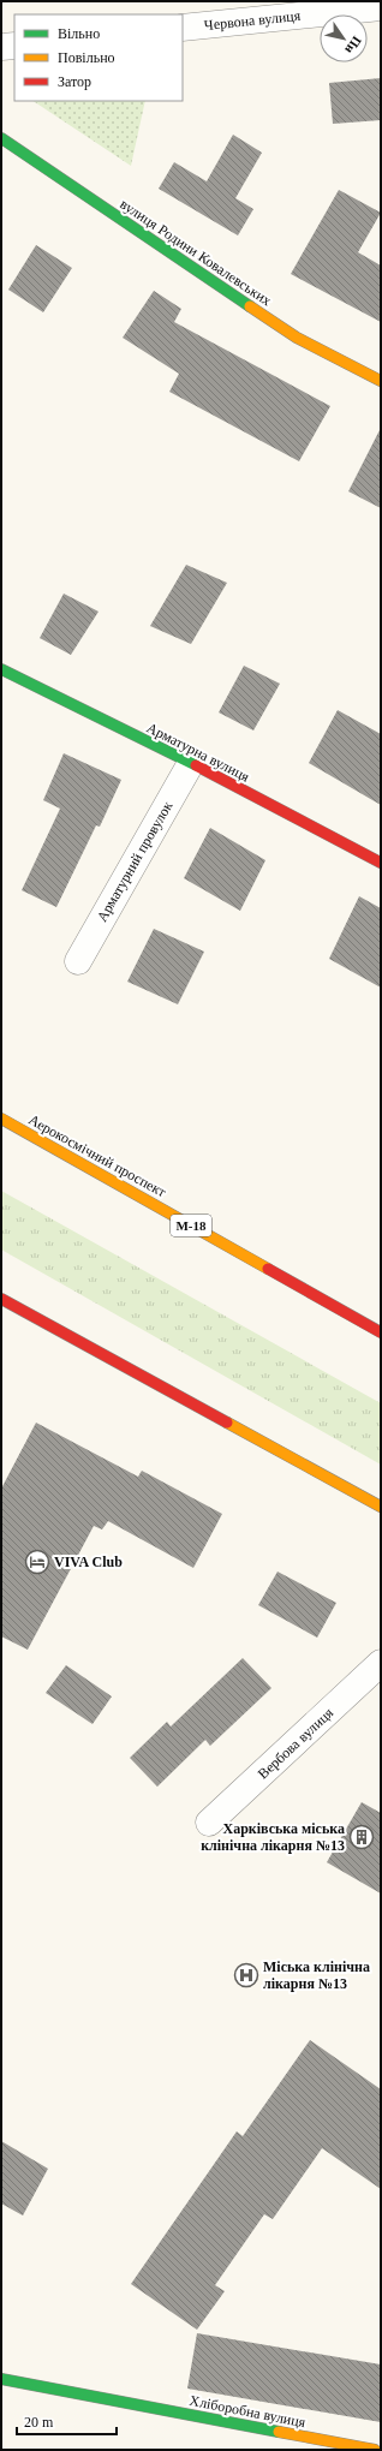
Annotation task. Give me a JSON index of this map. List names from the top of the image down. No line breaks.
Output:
{"streets":{"street":["Червона вулиця","вулиця Родини Ковалевських","Арматурна вулиця","Арматурний провулок","Аерокосмічний проспект","М-18","Вербова вулиця","Хліборобна вулиця"]},"crossings":[["Арматурна вулиця","Арматурний провулок"]],"places":{"hotel":["VIVA Club"],"building":["Харківська міська клінічна лікарня №13"],"hospital":["Міська клінічна лікарня №13"]},"legend":["Вільно","Повільно","Затор"],"scale_bar":"20 m","north":"bottom right"}
